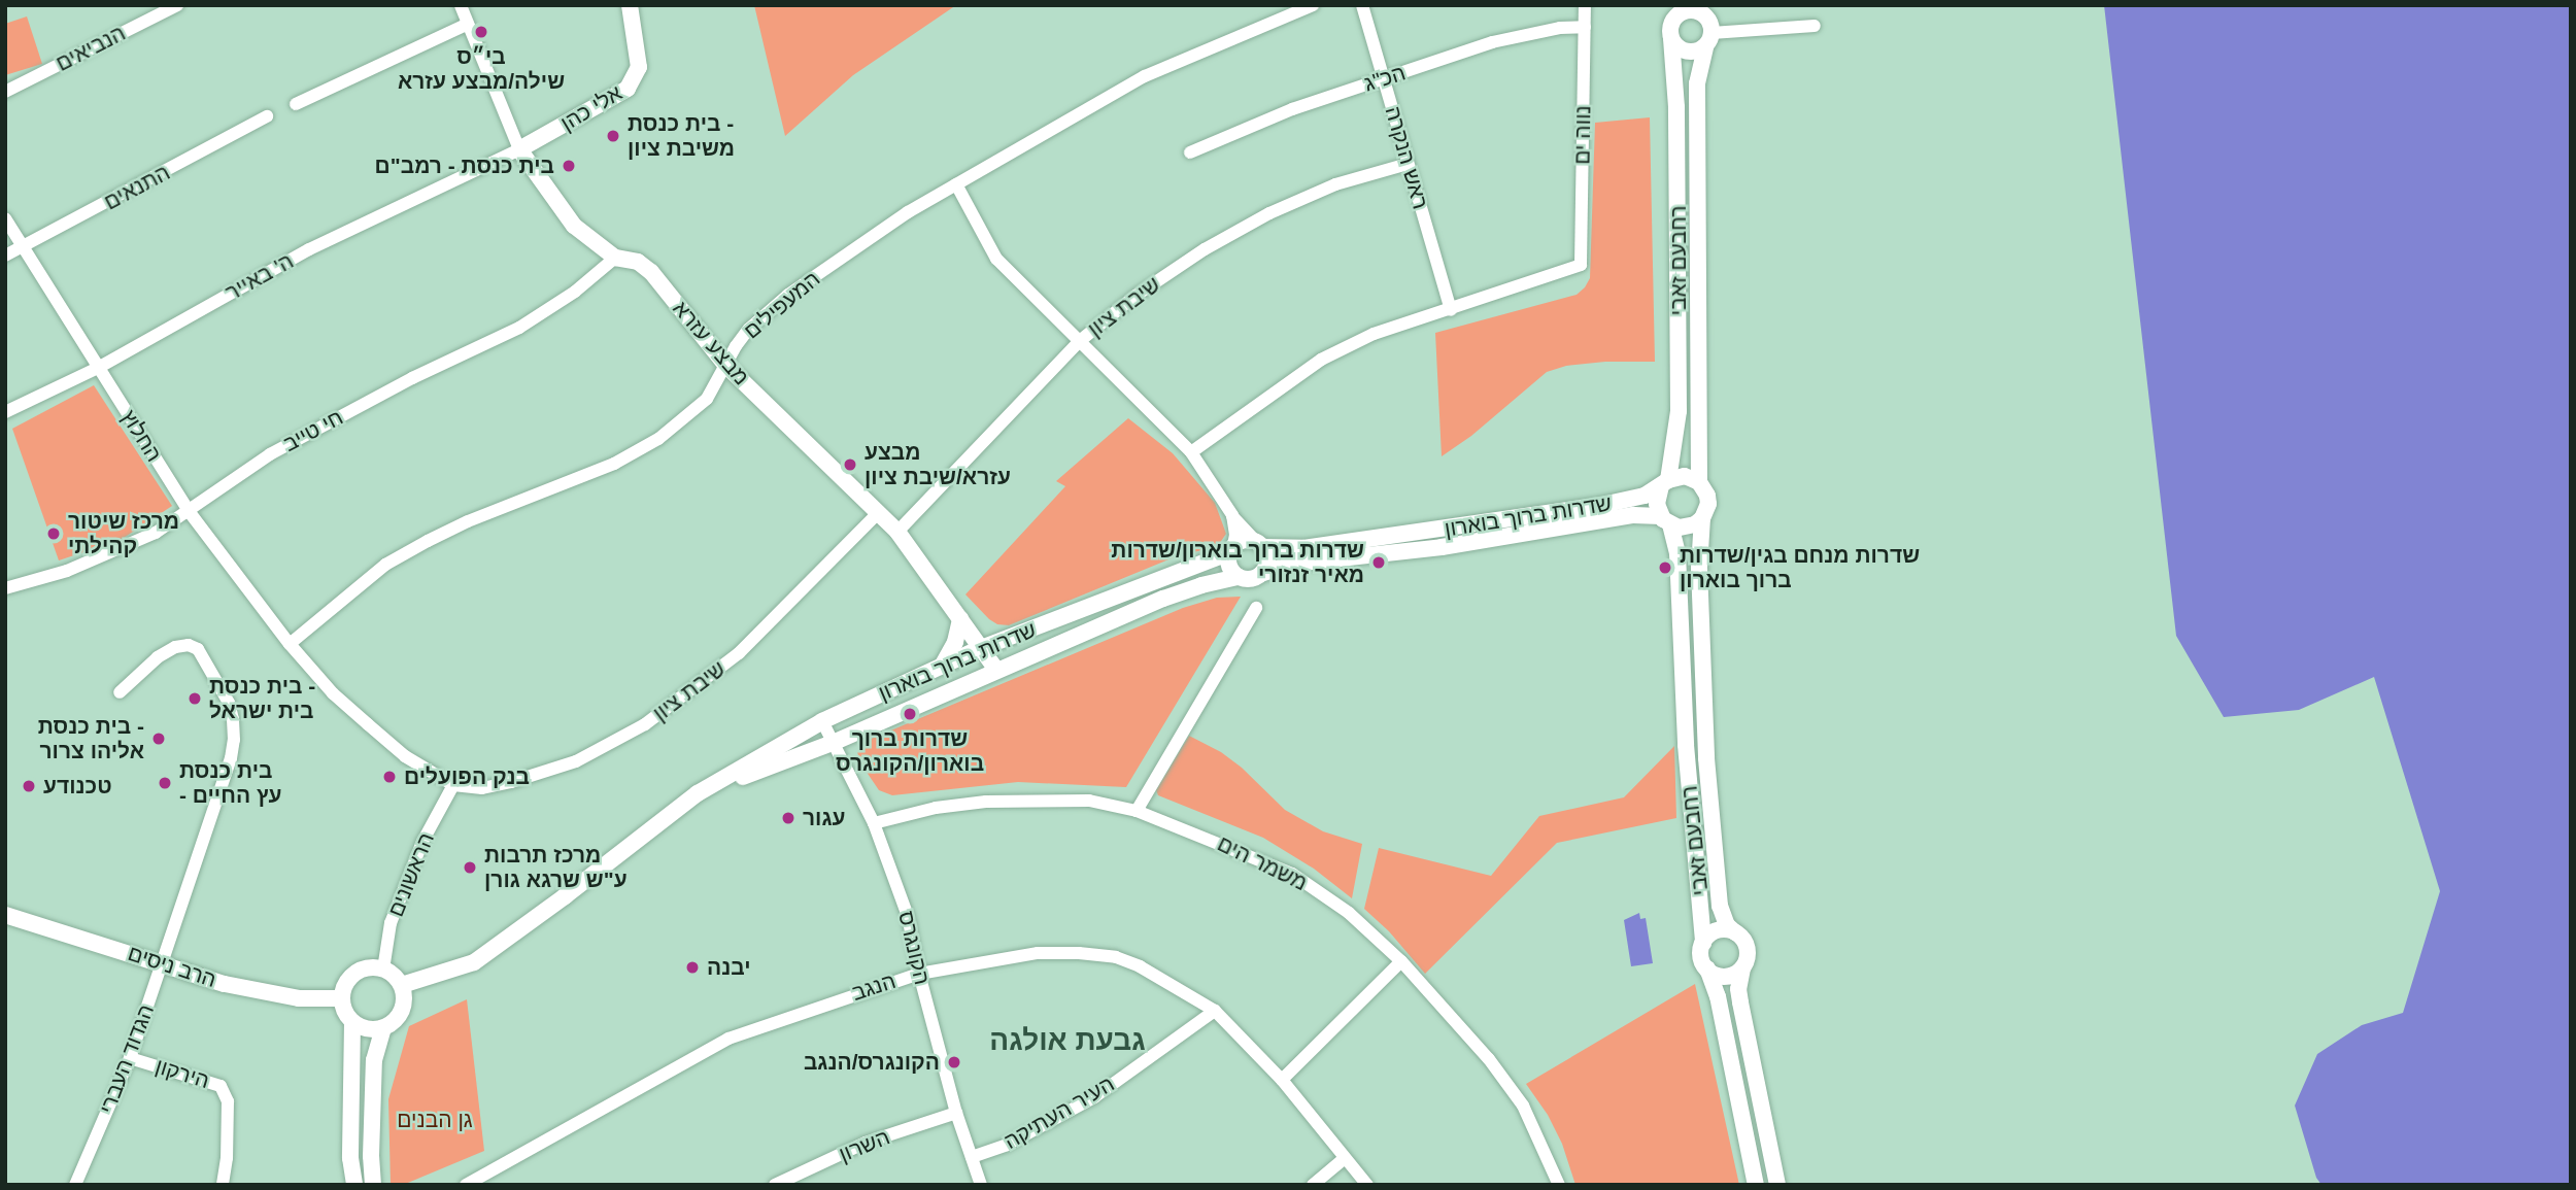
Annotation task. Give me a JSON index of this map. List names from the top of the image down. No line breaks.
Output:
{"streets":{"street":["הנביאים","הכ\"ג","אלי כהן","נווה ים","ראש הנקרה","התנאים","רחבעם זאבי","ה' באייר","המעפילים","שיבת ציון","מבצע עזרא","חי טייב","החלוץ","שדרות ברוך בוארון","משמר הים","הראשונים","הקונגרס","הרב ניסים","הנגב","הגדוד העברי","הירקון","העיר העתיקה","השרון"]},"crossings":[["הכ\"ג","נווה ים"],["הכ\"ג","ראש הנקרה"],["אלי כהן","ה' באייר"],["אלי כהן","מבצע עזרא"],["נווה ים","ראש הנקרה"],["ראש הנקרה","שיבת ציון"],["התנאים","החלוץ"],["רחבעם זאבי","שדרות ברוך בוארון"],["ה' באייר","מבצע עזרא"],["ה' באייר","החלוץ"],["המעפילים","מבצע עזרא"],["המעפילים","החלוץ"],["שיבת ציון","מבצע עזרא"],["שיבת ציון","החלוץ"],["שיבת ציון","הראשונים"],["מבצע עזרא","חי טייב"],["מבצע עזרא","שדרות ברוך בוארון"],["חי טייב","החלוץ"],["החלוץ","הראשונים"],["שדרות ברוך בוארון","הראשונים"],["שדרות ברוך בוארון","הקונגרס"],["שדרות ברוך בוארון","הרב ניסים"],["משמר הים","הקונגרס"],["הראשונים","הרב ניסים"],["הקונגרס","הנגב"],["הקונגרס","העיר העתיקה"],["הקונגרס","השרון"],["הרב ניסים","הגדוד העברי"],["הנגב","העיר העתיקה"],["הגדוד העברי","הירקון"]],"districts":["גבעת אולגה"],"parks":["גן הבנים"],"places":["בי״ס שילה/מבצע עזרא","בית כנסת - משיבת ציון","בית כנסת - רמב\"ם","מבצע עזרא/שיבת ציון","מרכז שיטור קהילתי","שדרות ברוך בוארון/שדרות מאיר זנזורי","שדרות מנחם בגין/שדרות ברוך בוארון","בית כנסת - בית ישראל","שדרות ברוך בוארון/הקונגרס","בית כנסת - אליהו צרור","בנק הפועלים","בית כנסת - עץ החיים","טכנודע","עגור","מרכז תרבות ע\"ש שרגא גורן","יבנה","הקונגרס/הנגב"]}
